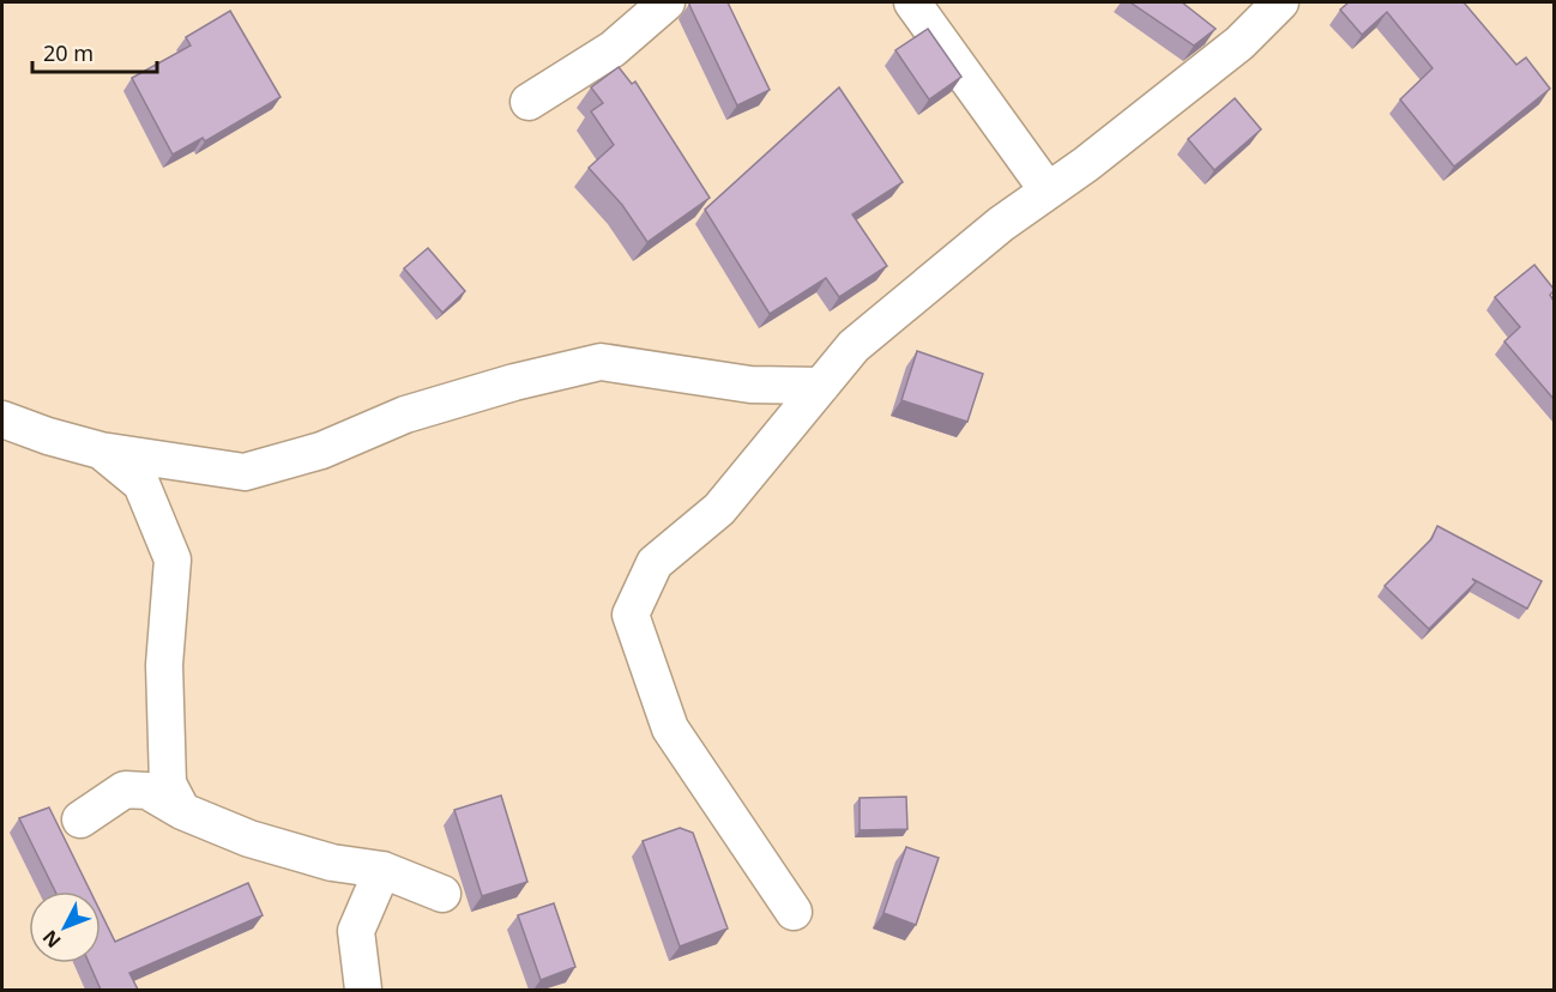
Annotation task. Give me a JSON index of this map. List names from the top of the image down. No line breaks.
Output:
{"scale_bar":"20 m","north":"bottom left"}
